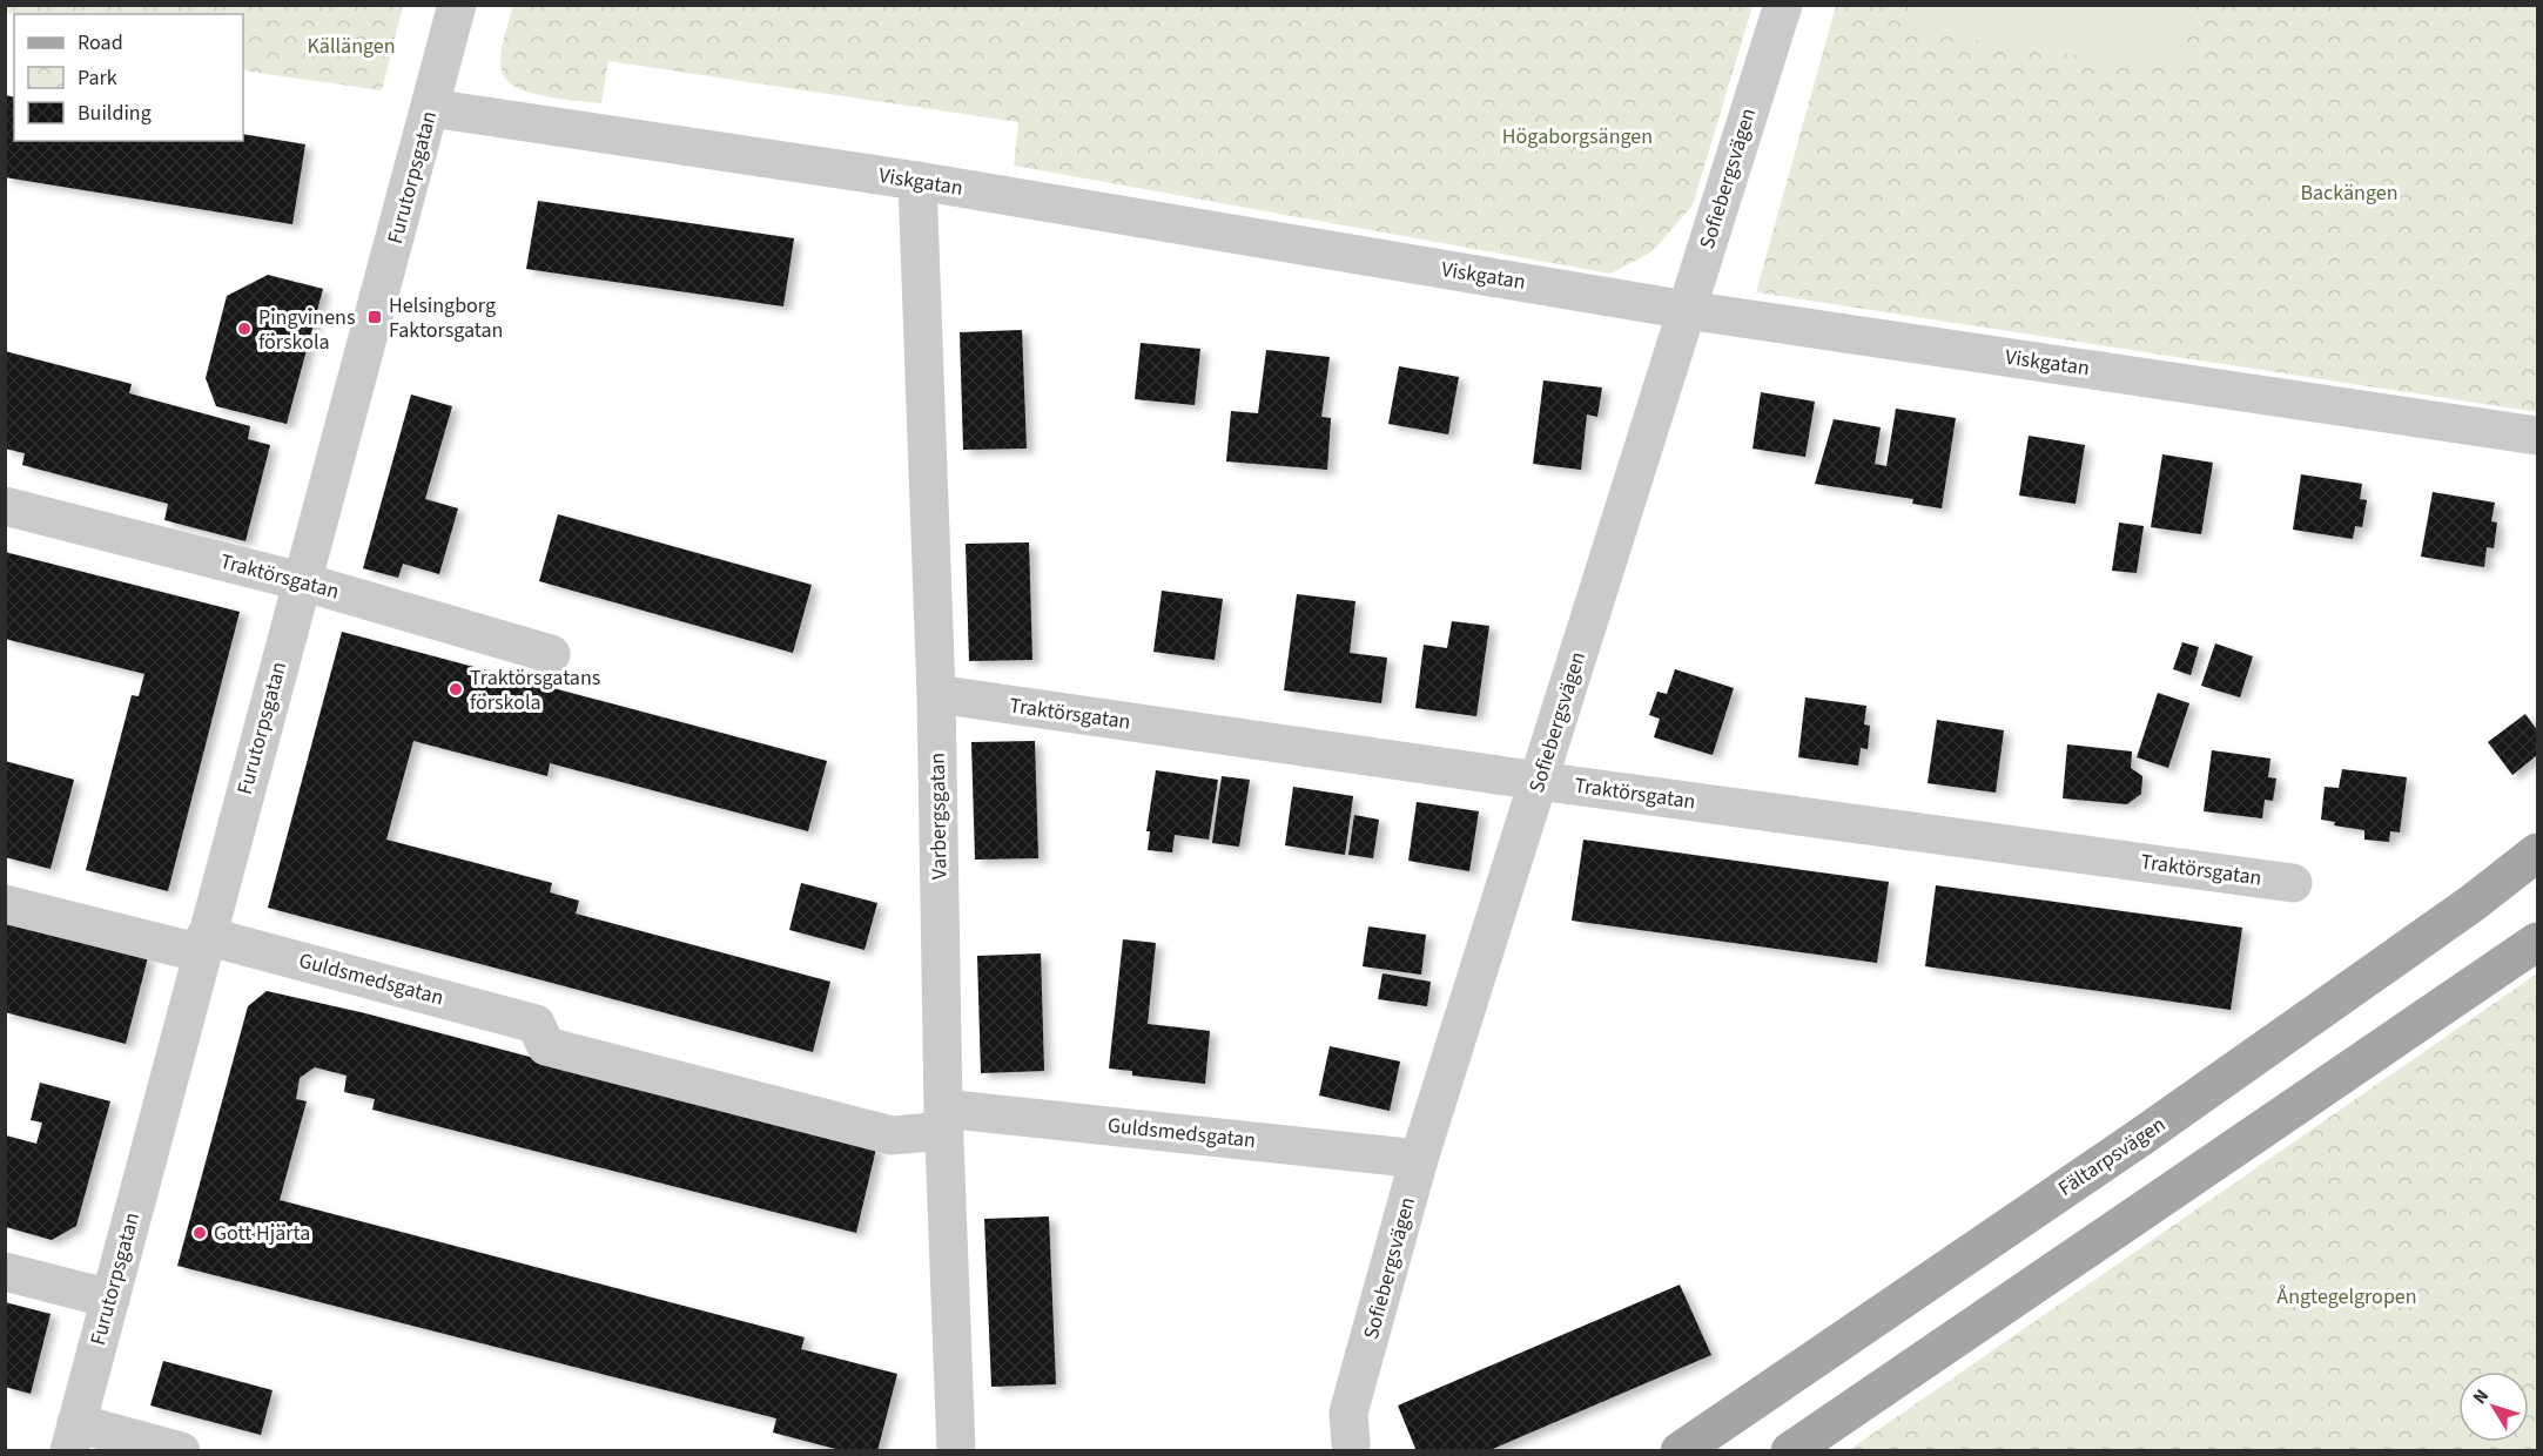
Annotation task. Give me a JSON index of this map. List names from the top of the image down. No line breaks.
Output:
{"streets":{"main road":["Fältarpsvägen"],"street":["Furutorpsgatan","Sofiebergsvägen","Viskgatan","Traktörsgatan","Varbergsgatan","Guldsmedsgatan"]},"crossings":[["Furutorpsgatan","Viskgatan"],["Furutorpsgatan","Traktörsgatan"],["Furutorpsgatan","Guldsmedsgatan"],["Sofiebergsvägen","Viskgatan"],["Sofiebergsvägen","Traktörsgatan"],["Sofiebergsvägen","Guldsmedsgatan"],["Viskgatan","Varbergsgatan"],["Traktörsgatan","Varbergsgatan"],["Varbergsgatan","Guldsmedsgatan"]],"parks":["Källängen","Högaborgsängen","Backängen","Ångtegelgropen"],"places":{"transit":["Helsingborg Faktorsgatan"],"other":["Pingvinens förskola","Traktörsgatans förskola","Gott Hjärta"]},"legend":["Road","Park","Building"],"north":"top left"}
